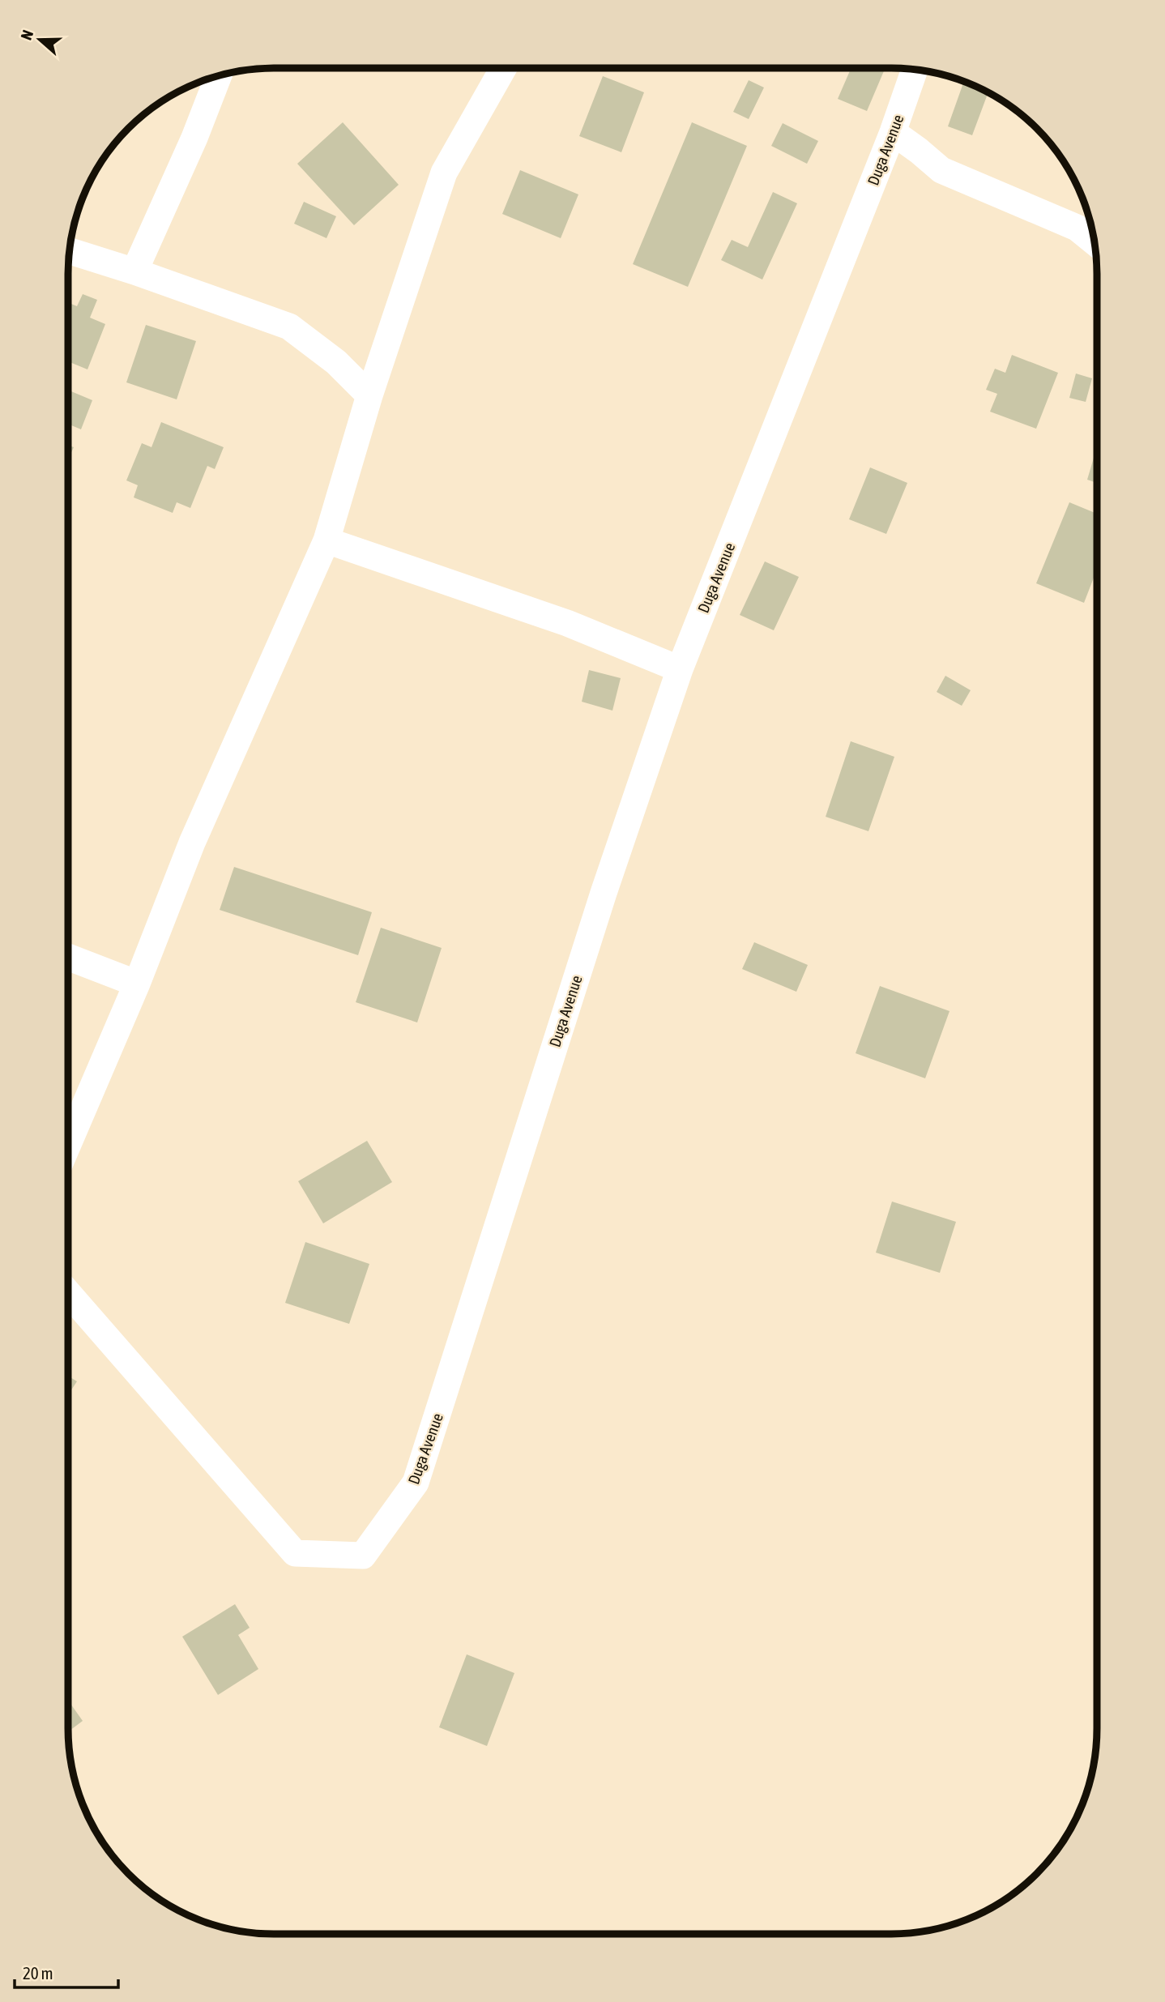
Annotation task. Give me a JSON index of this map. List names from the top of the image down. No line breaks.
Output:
{"streets":{"street":["Duga Avenue"]},"scale_bar":"20 m","north":"left"}
